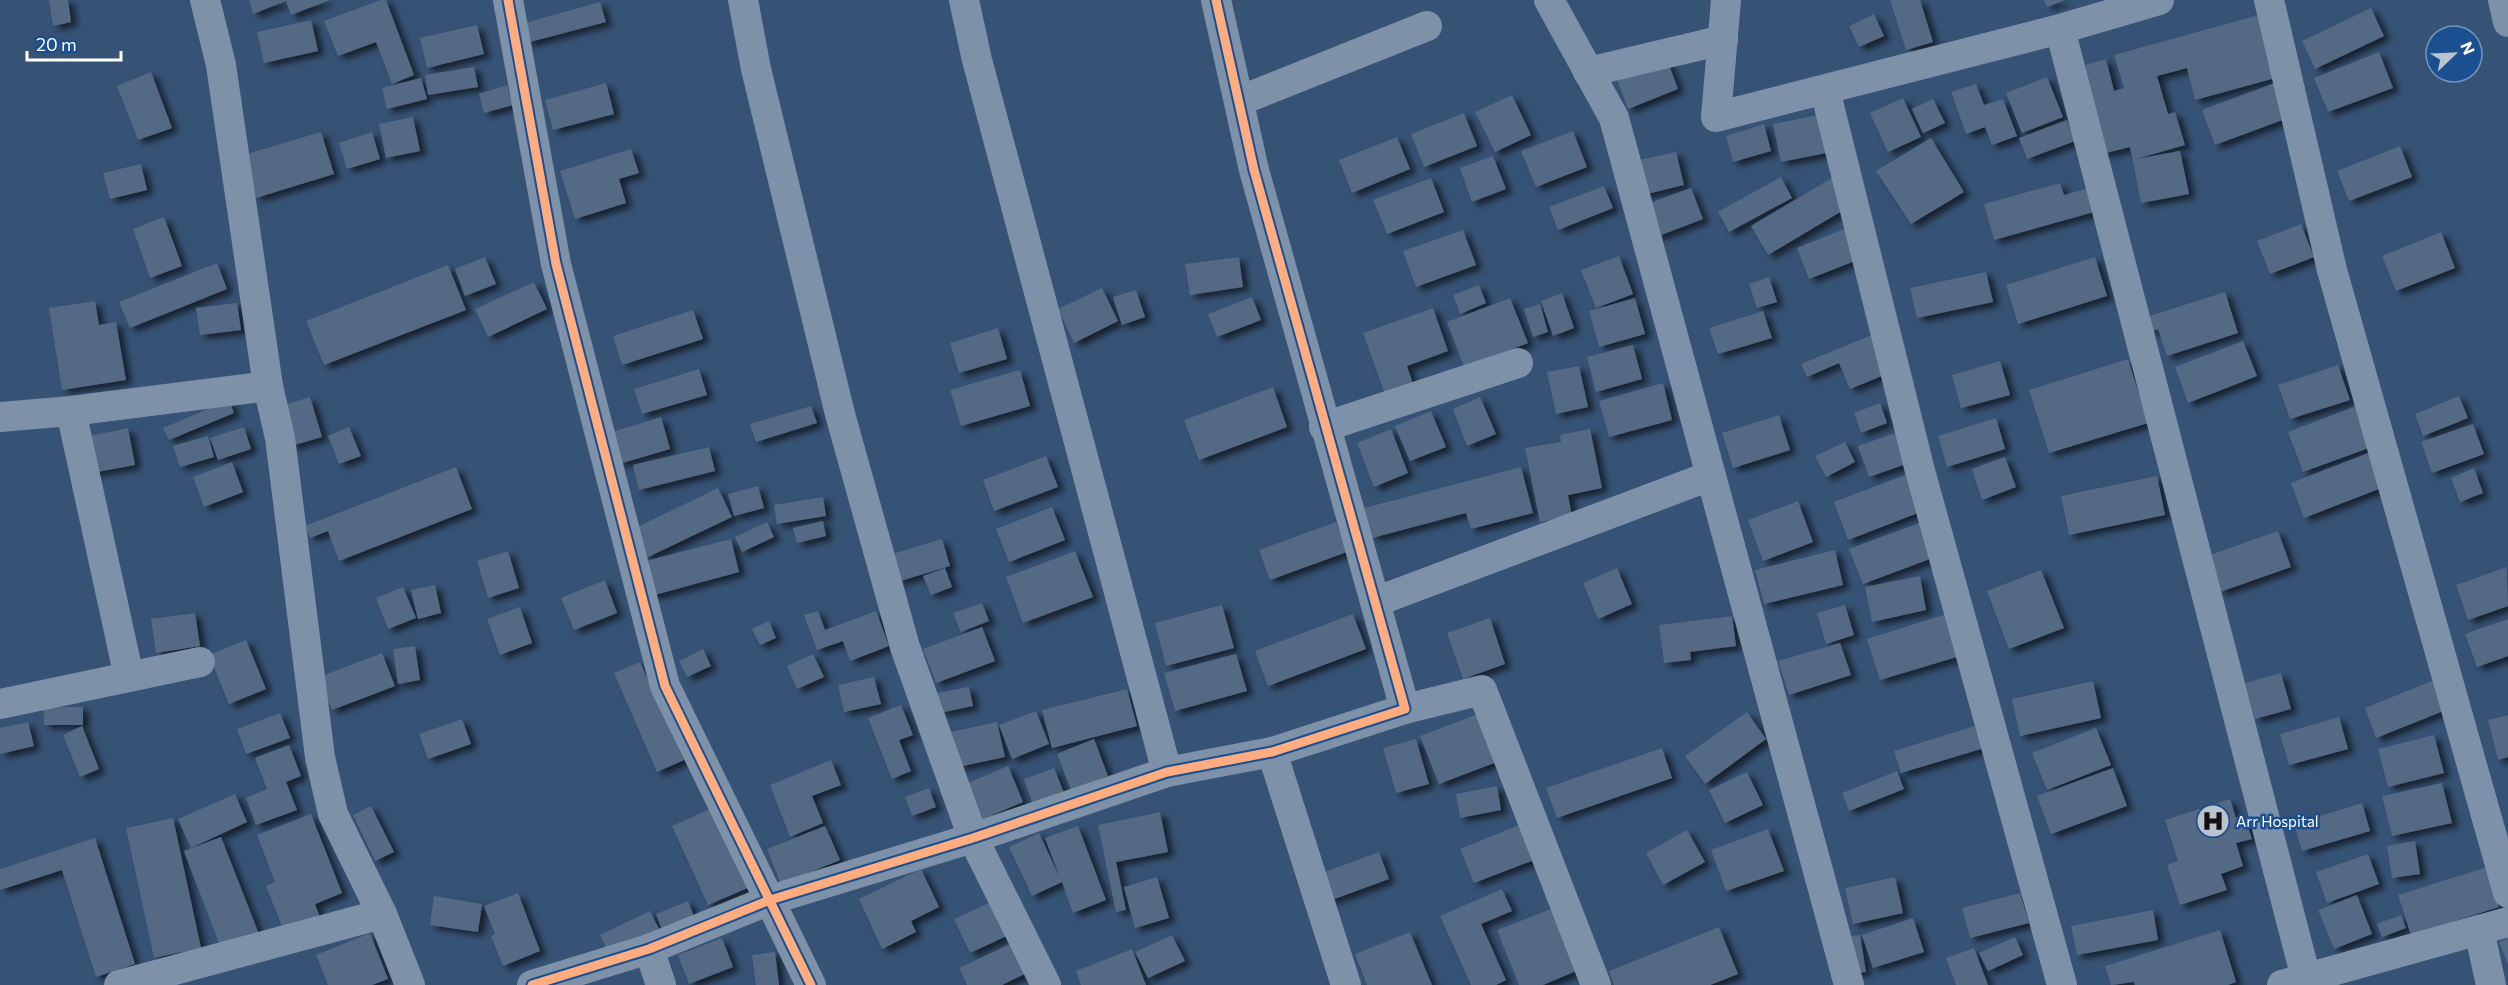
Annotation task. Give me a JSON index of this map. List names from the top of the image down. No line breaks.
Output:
{"places":{"hospital":["Arr Hospital"]},"scale_bar":"20 m","north":"top right"}
